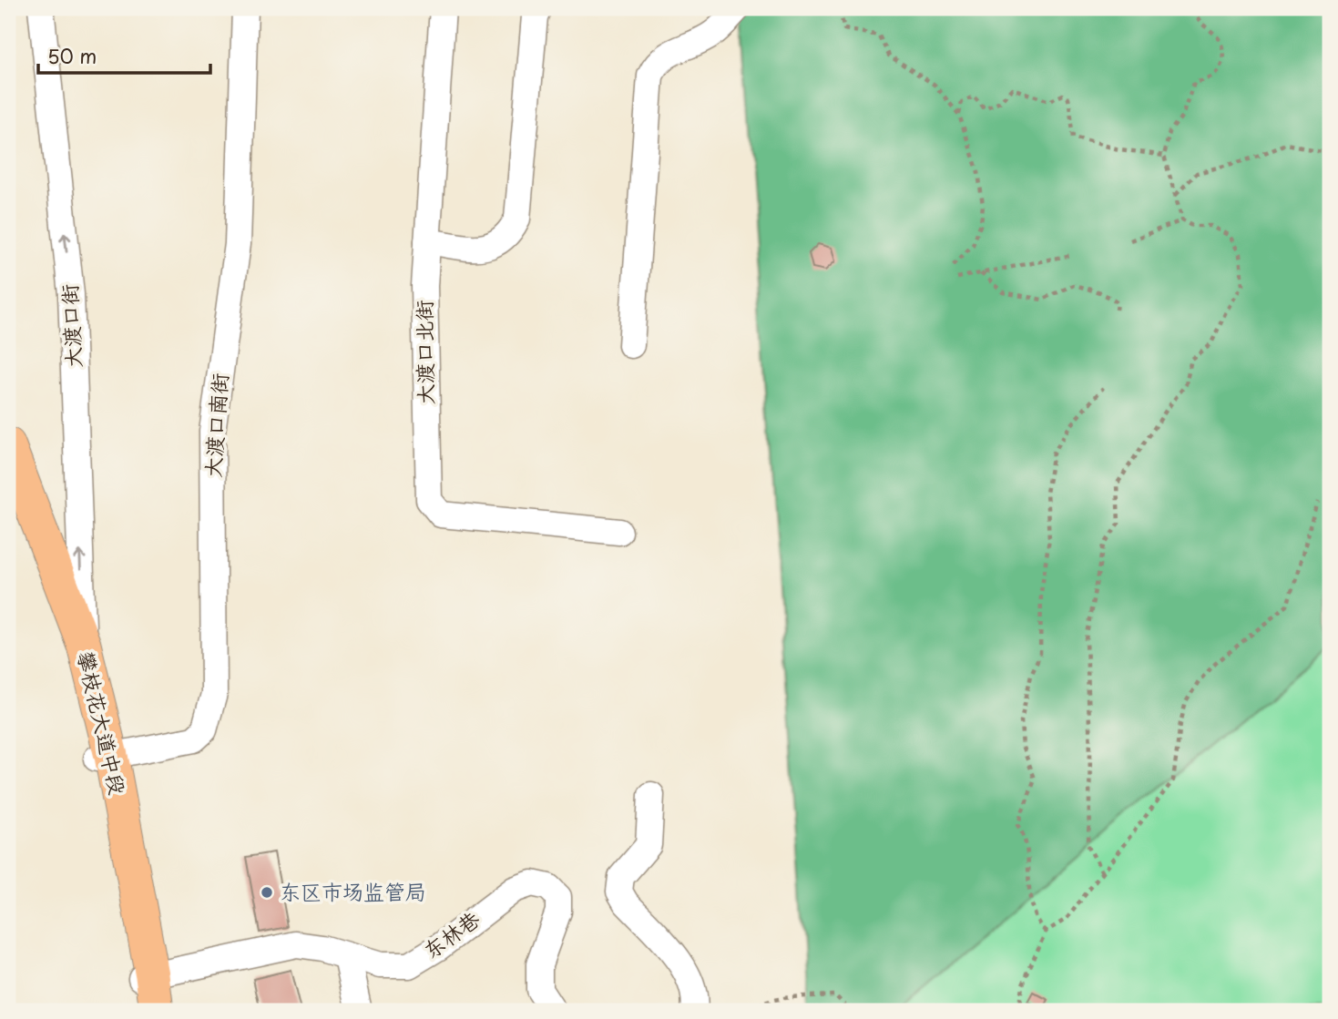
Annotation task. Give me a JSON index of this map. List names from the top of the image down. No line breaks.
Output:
{"streets":{"main road":["攀枝花大道中段"],"street":["大渡口街","大渡口北街","大渡口南街","东林巷"]},"crossings":[["大渡口街","攀枝花大道中段"],["大渡口南街","攀枝花大道中段"],["攀枝花大道中段","东林巷"]],"one_way":["大渡口街"],"places":["东区市场监管局"],"scale_bar":"50 m"}
